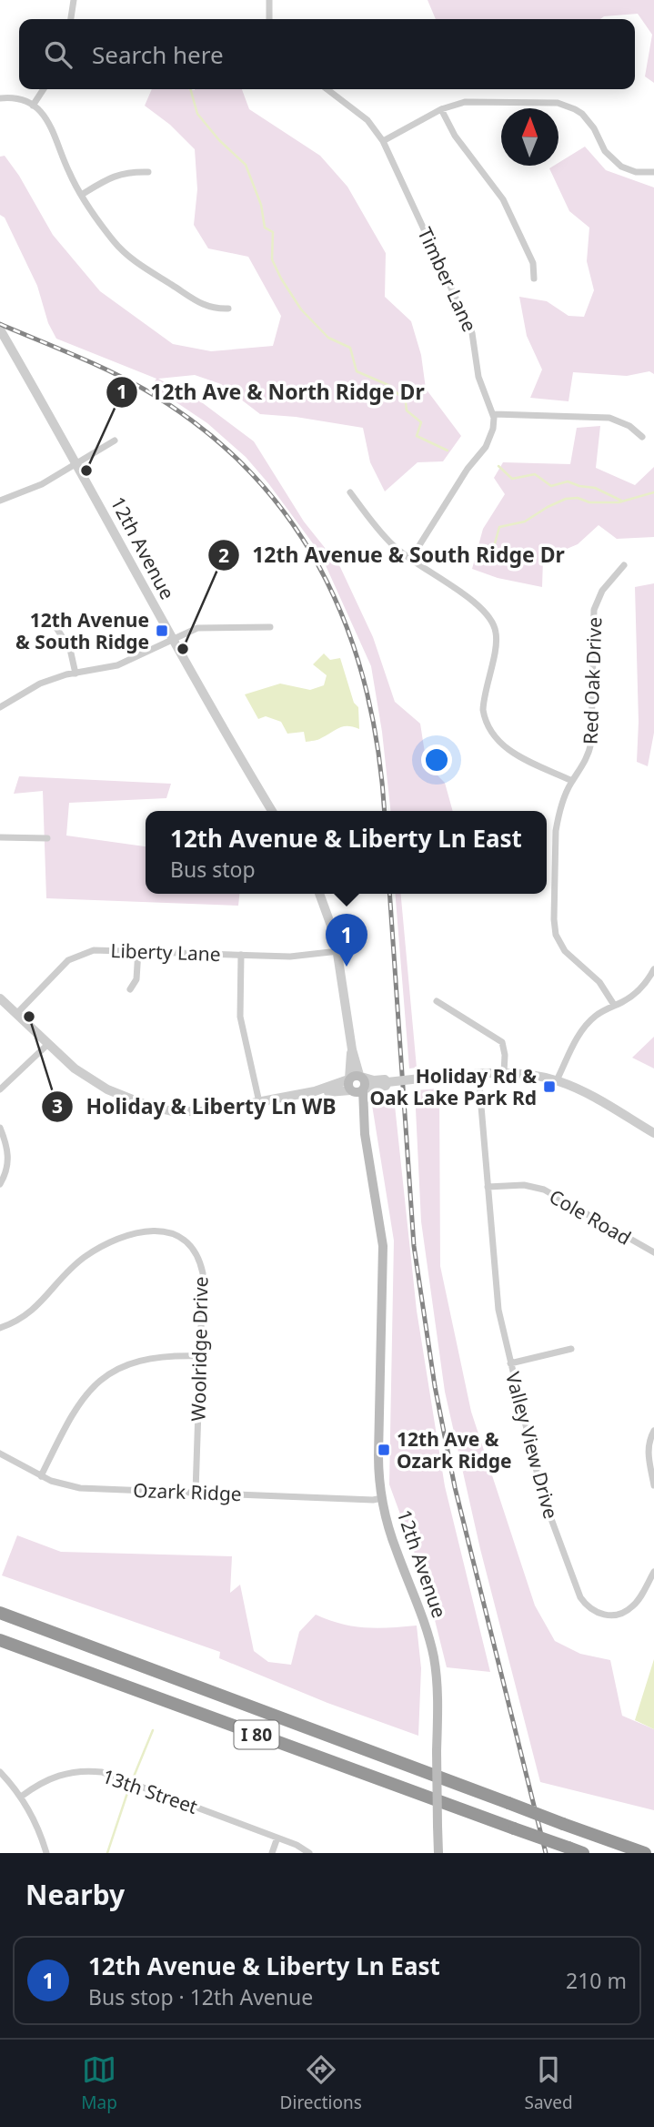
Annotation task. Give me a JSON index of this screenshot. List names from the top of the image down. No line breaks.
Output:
{"streets":{"highway":["I 80"],"main road":["12th Avenue"],"street":["Timber Lane","Red Oak Drive","Liberty Lane","Cole Road","Woolridge Drive","Valley View Drive","Ozark Ridge","13th Street"]},"crossings":[["12th Avenue","Liberty Lane"],["12th Avenue","Ozark Ridge"],["Cole Road","Valley View Drive"],["Woolridge Drive","Ozark Ridge"]],"places":{"other":["12th Ave & North Ridge Dr","12th Avenue & South Ridge Dr","Holiday & Liberty Ln WB"],"transit":["12th Avenue & South Ridge","Holiday Rd & Oak Lake Park Rd","12th Ave & Ozark Ridge"]},"north":"top","page":{"search":"Search here","popup":["12th Avenue & Liberty Ln East","Bus stop"],"pins":"1","heading":"Nearby","list":[{"mark":"1","name":"12th Avenue & Liberty Ln East","note":"Bus stop · 12th Avenue","value":"210 m"}],"nav":["Map","Directions","Saved"]}}
